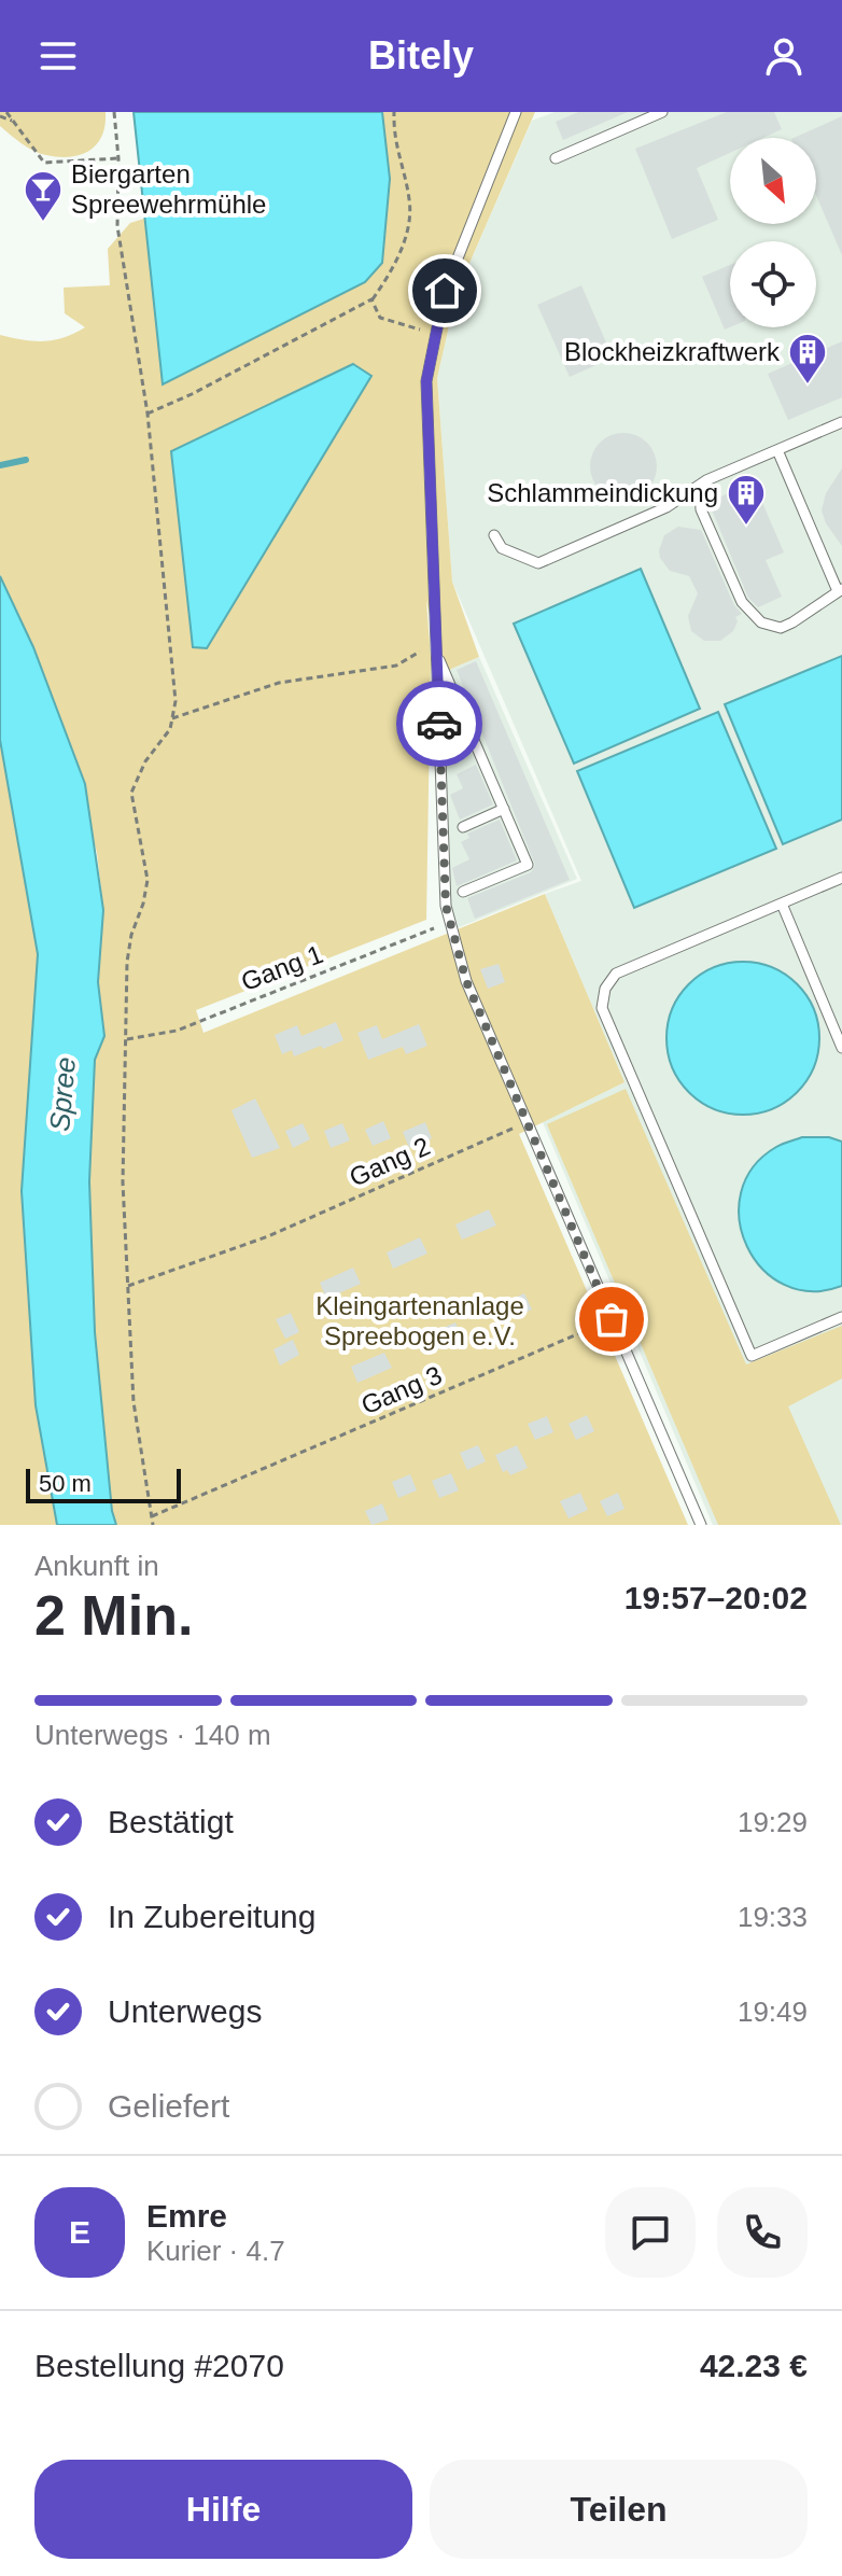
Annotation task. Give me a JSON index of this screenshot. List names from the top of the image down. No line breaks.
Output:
{"streets":{"path":["Gang 1","Gang 2","Gang 3"]},"water":["Spree"],"parks":["Kleingartenanlage Spreebogen e.V."],"places":{"bar":["Biergarten Spreewehrmühle"],"building":["Blockheizkraftwerk","Schlammeindickung"]},"scale_bar":"50 m","north":"bottom right","page":{"header":"Bitely","scale":"50 m","heading":["2 Min.","Ankunft in","19:57–20:02"],"panel":["Emre","Kurier · 4.7","Bestellung #2070","42.23 €"],"bar":"Unterwegs · 140 m","list":[["Bestätigt","19:29"],["In Zubereitung","19:33"],["Unterwegs","19:49"],"Geliefert"],"round":"E","buttons":["Hilfe","Teilen"]}}
